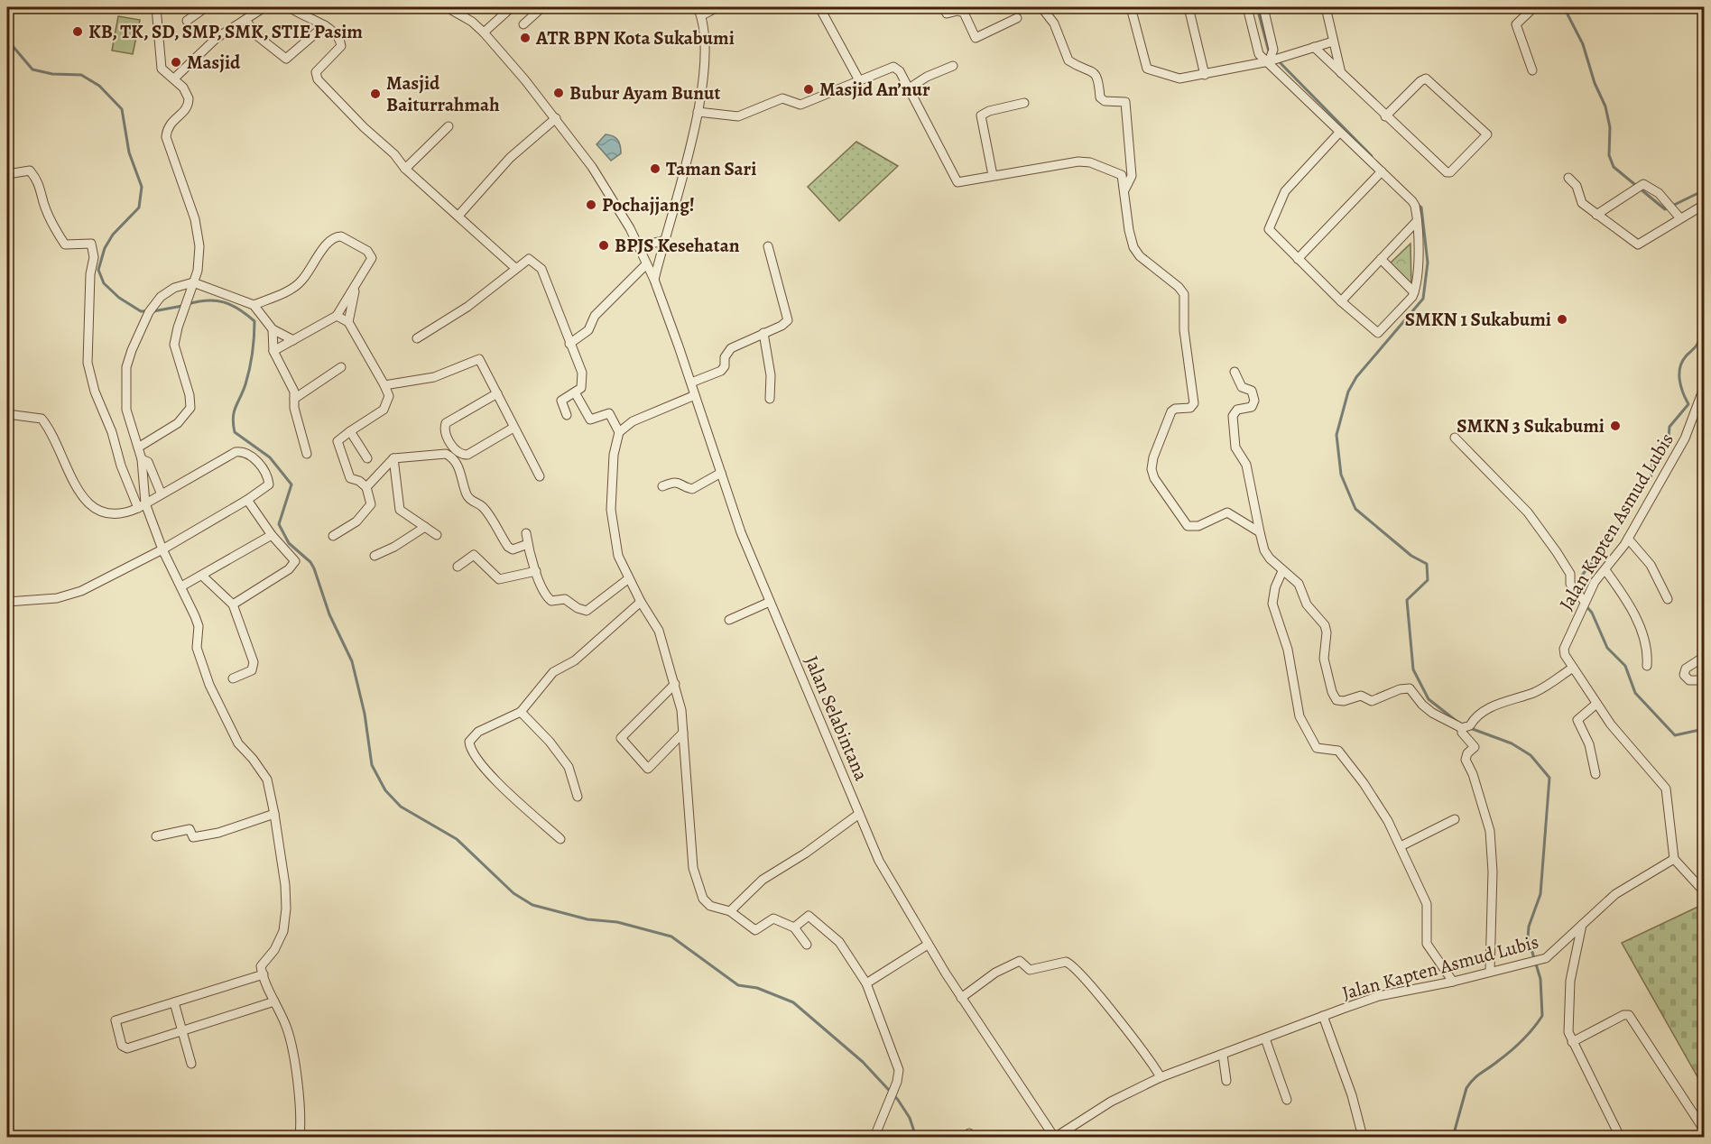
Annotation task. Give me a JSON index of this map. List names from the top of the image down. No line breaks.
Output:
{"streets":{"street":["Jalan Kapten Asmud Lubis","Jalan Selabintana"]},"crossings":[["Jalan Kapten Asmud Lubis","Jalan Selabintana"]],"places":["KB, TK, SD, SMP, SMK, STIE Pasim","ATR BPN Kota Sukabumi","Masjid","Masjid An’nur","Bubur Ayam Bunut","Masjid Baiturrahmah","Taman Sari","Pochajjang!","BPJS Kesehatan","SMKN 1 Sukabumi","SMKN 3 Sukabumi"]}
